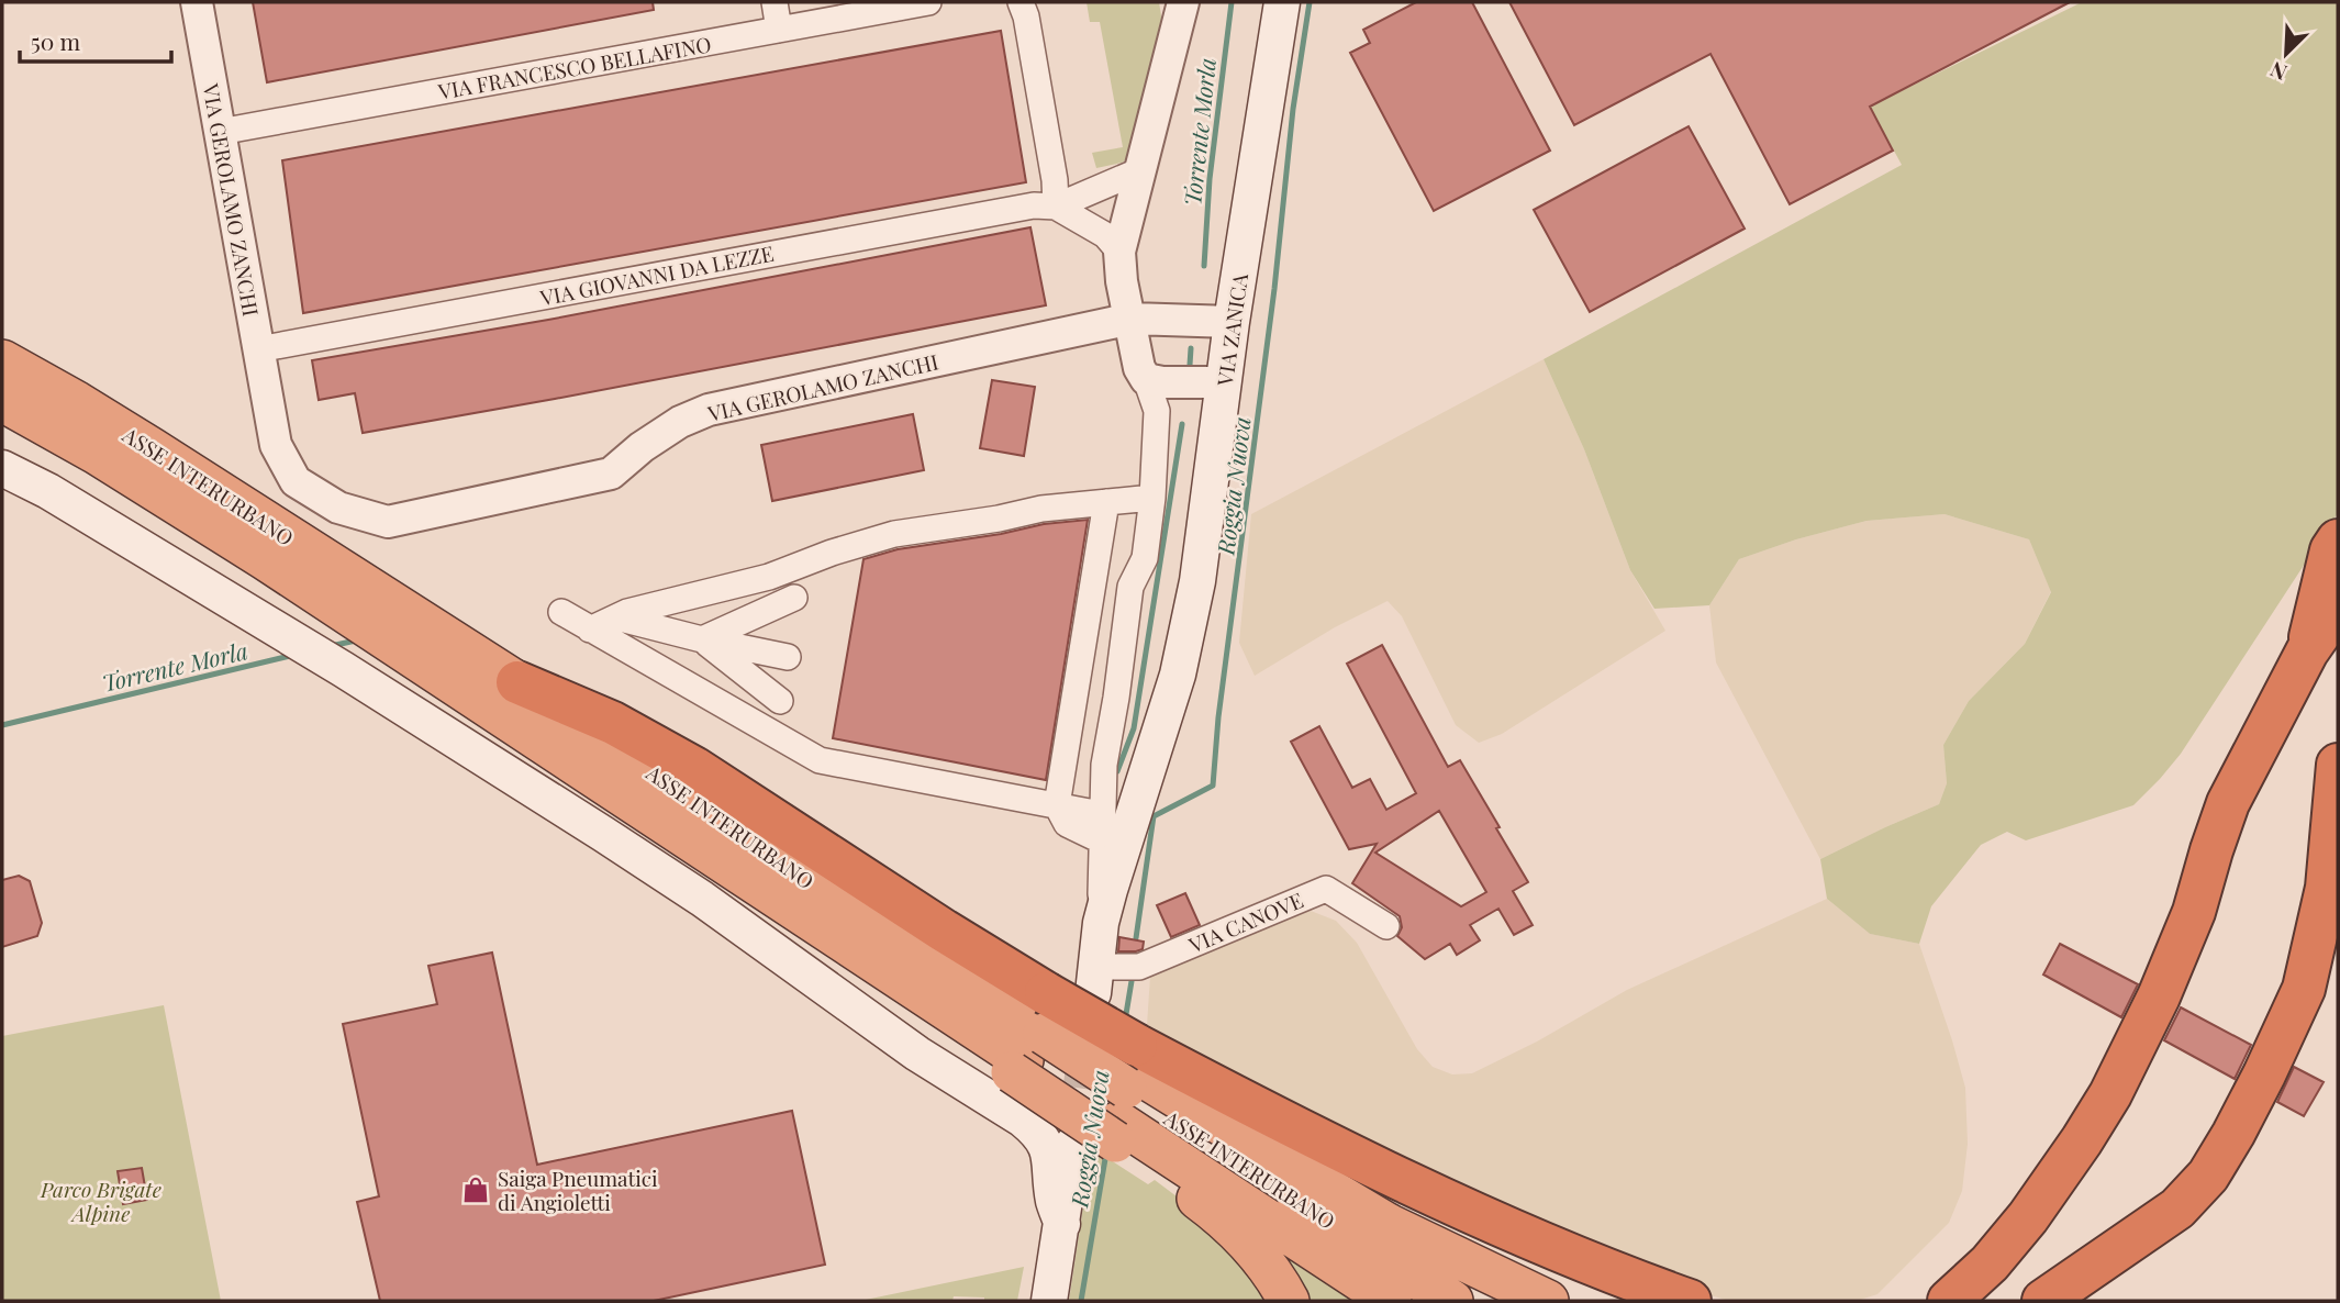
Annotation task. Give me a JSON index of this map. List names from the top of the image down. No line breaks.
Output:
{"streets":{"highway":["ASSE INTERURBANO"],"main road":["VIA ZANICA"],"street":["VIA FRANCESCO BELLAFINO","VIA GEROLAMO ZANCHI","VIA GIOVANNI DA LEZZE","VIA CANOVE"]},"crossings":[["VIA FRANCESCO BELLAFINO","VIA GEROLAMO ZANCHI"],["VIA GEROLAMO ZANCHI","VIA GIOVANNI DA LEZZE"],["VIA GEROLAMO ZANCHI","VIA ZANICA"],["VIA ZANICA","VIA CANOVE"]],"water":["Torrente Morla","Roggia Nuova"],"parks":["Parco Brigate Alpine"],"places":{"shop":["Saiga Pneumatici di Angioletti"]},"scale_bar":"50 m","north":"bottom left"}
